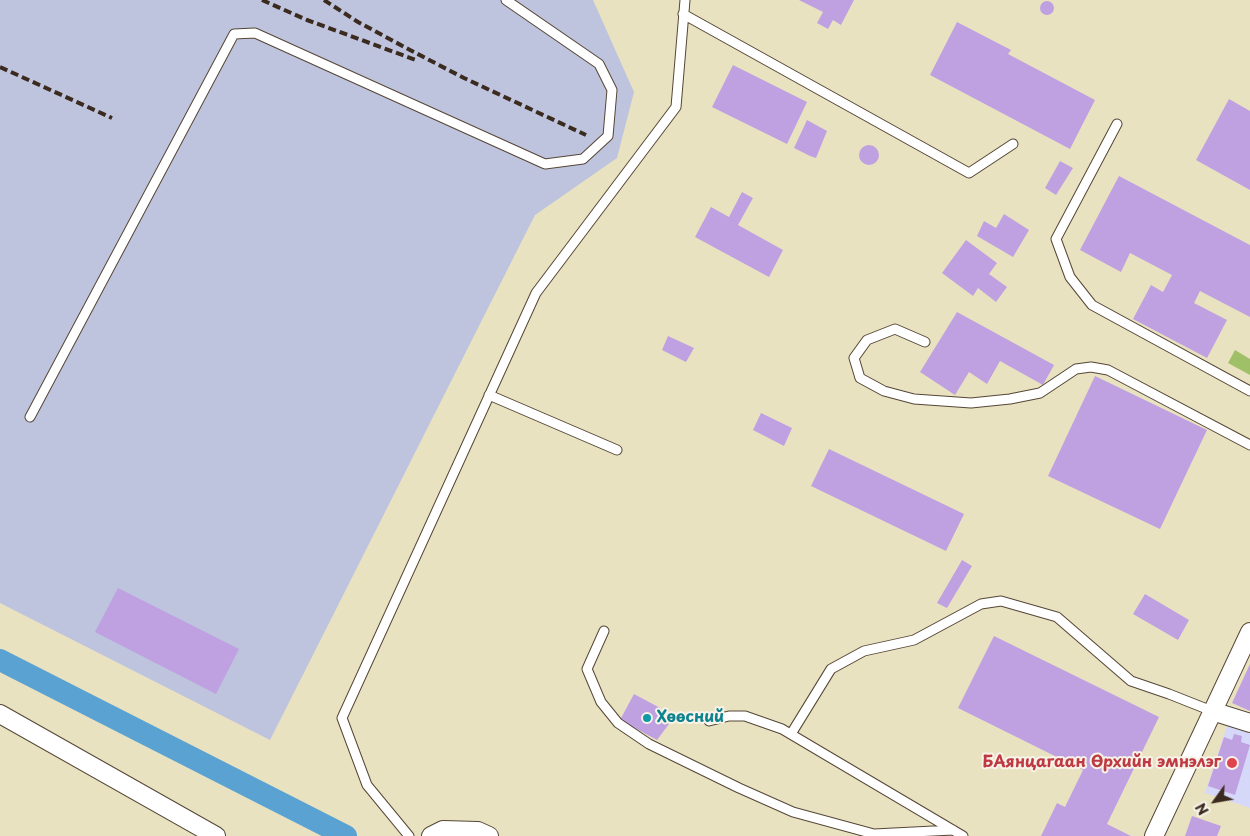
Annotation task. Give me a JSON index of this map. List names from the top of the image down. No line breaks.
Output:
{"places":["Хөөсний","БАянцагаан Өрхийн эмнэлэг"],"north":"bottom left"}
